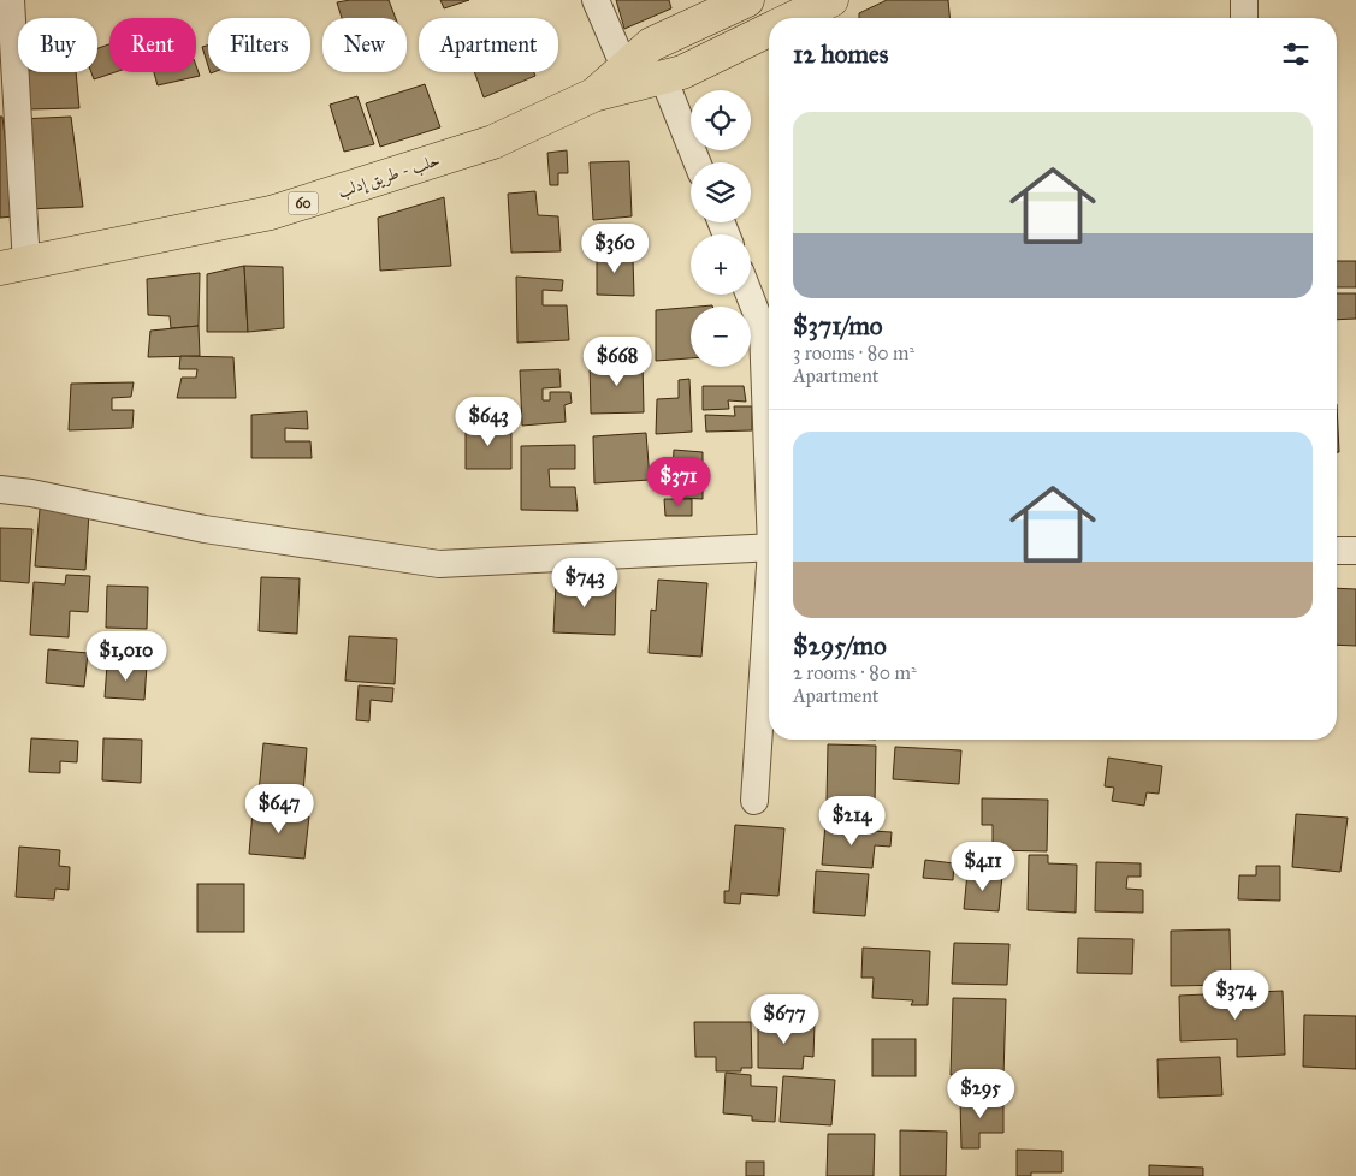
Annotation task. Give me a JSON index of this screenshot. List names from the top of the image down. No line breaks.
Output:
{"streets":{"main road":["حلب - طريق إدلب","60"]},"page":{"chip":["Buy","Rent","Filters","New","Apartment"],"heading":"12 homes","map_buttons":["+","−"],"list":[{"name":"$371/mo","note":"3 rooms · 80 m² · Apartment"},{"name":"$295/mo","note":"2 rooms · 80 m² · Apartment"}],"price":["$360","$668","$643","$371","$743","$1,010","$647","$214","$411","$374","$677","$295"]}}
